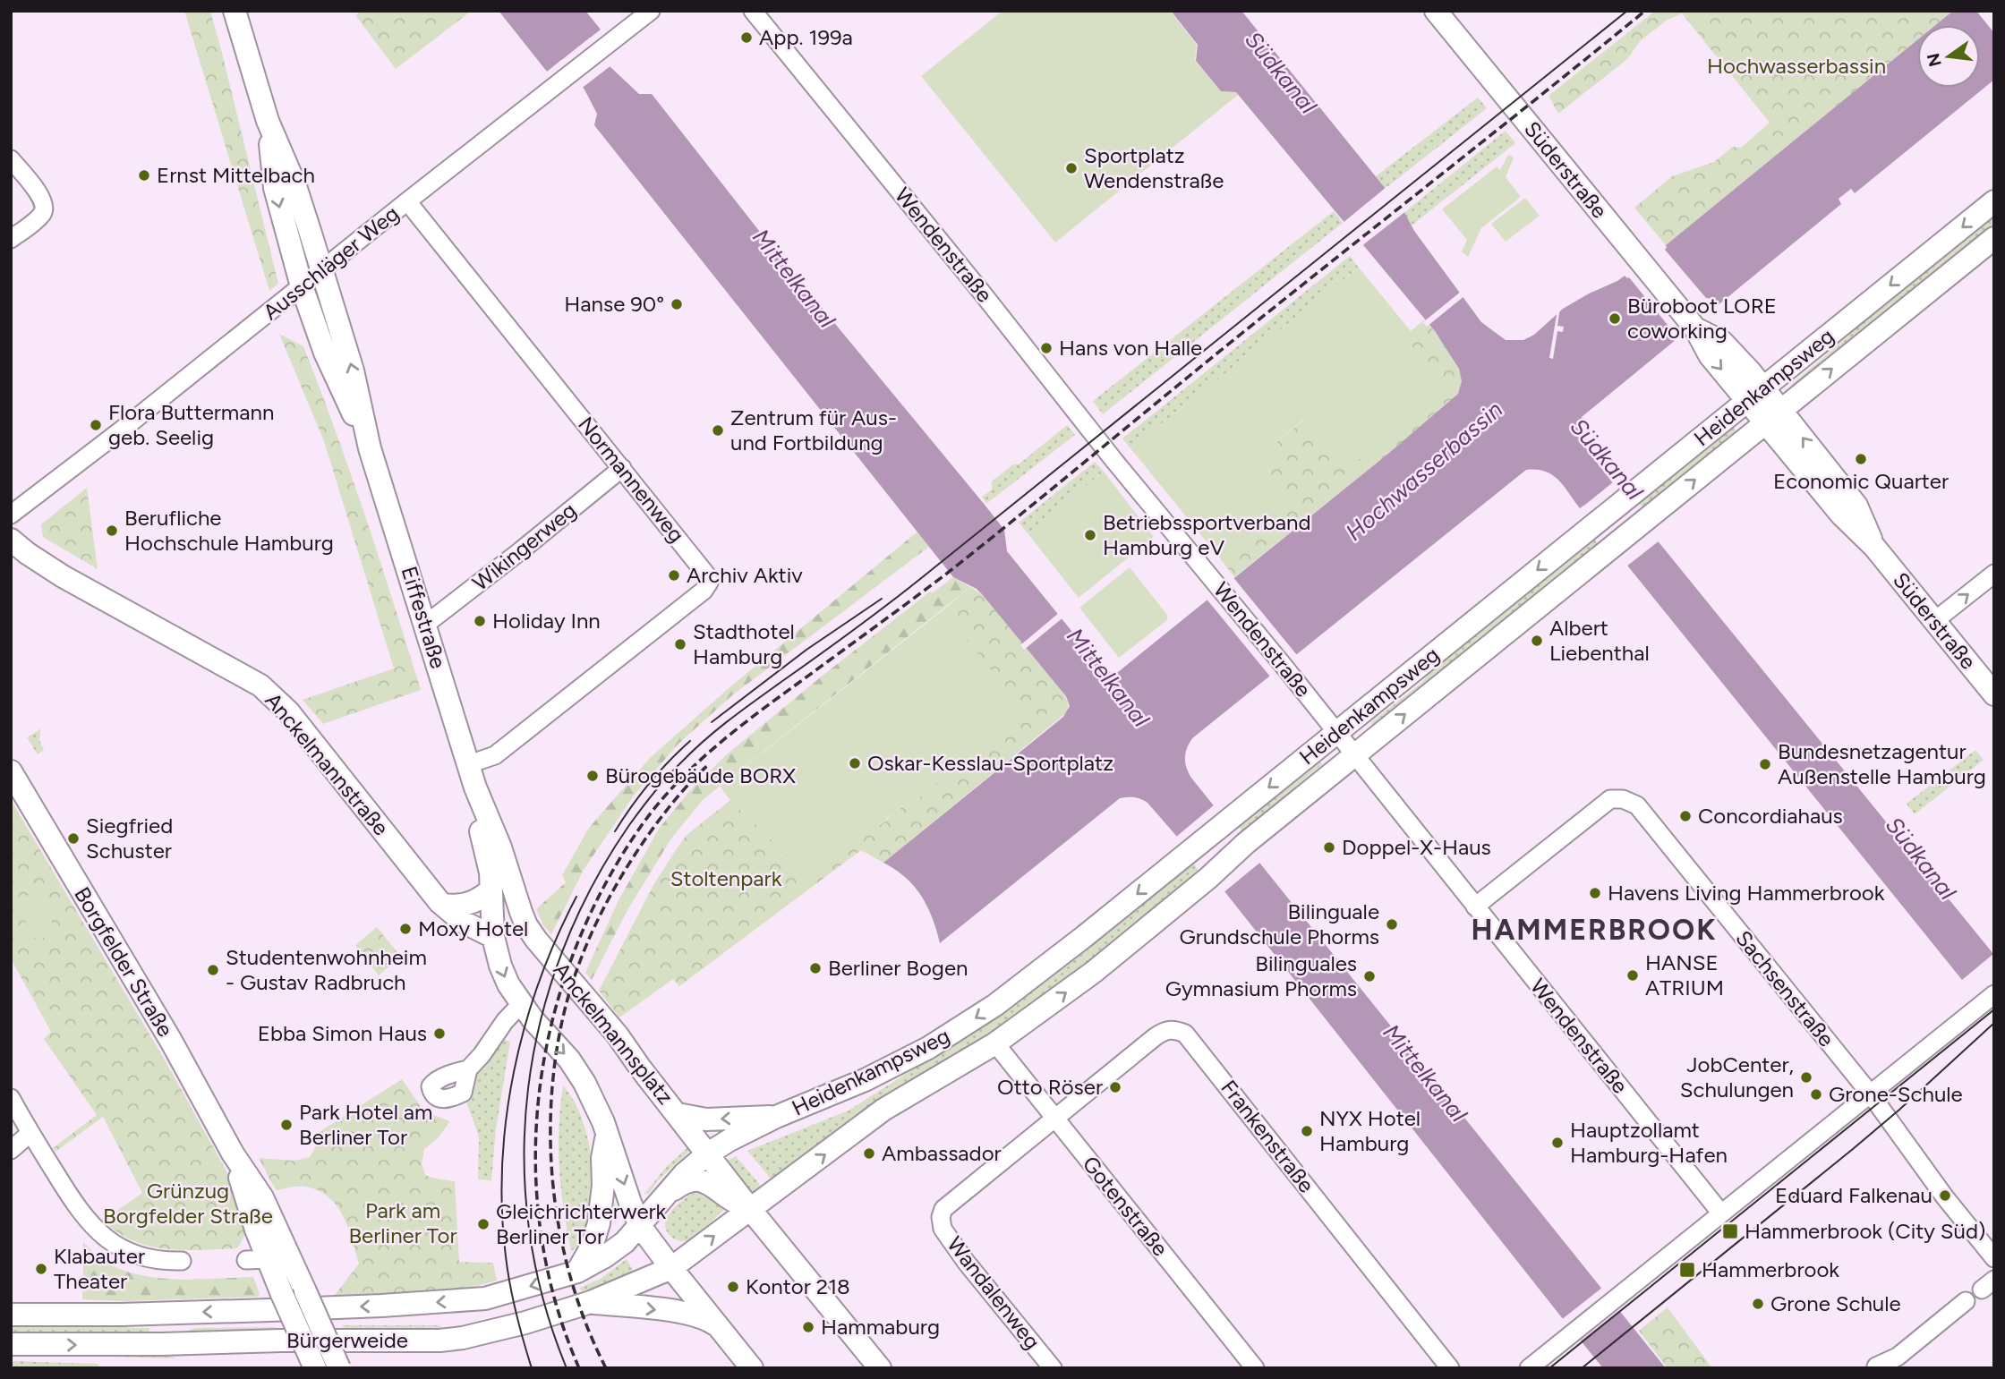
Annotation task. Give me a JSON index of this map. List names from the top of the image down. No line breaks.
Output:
{"streets":{"main road":["Süderstraße","Heidenkampsweg","Eiffestraße","Anckelmannstraße","Borgfelder Straße","Anckelmannsplatz","Bürgerweide"],"street":["Wendenstraße","Ausschläger Weg","Normannenweg","Wikingerweg","Sachsenstraße","Frankenstraße","Gotenstraße","Wandalenweg"]},"crossings":[["Süderstraße","Heidenkampsweg"],["Wendenstraße","Heidenkampsweg"],["Wendenstraße","Sachsenstraße"],["Ausschläger Weg","Normannenweg"],["Ausschläger Weg","Eiffestraße"],["Heidenkampsweg","Anckelmannsplatz"],["Heidenkampsweg","Gotenstraße"],["Normannenweg","Wikingerweg"],["Normannenweg","Eiffestraße"],["Wikingerweg","Eiffestraße"],["Eiffestraße","Anckelmannstraße"],["Eiffestraße","Anckelmannsplatz"],["Frankenstraße","Gotenstraße"],["Frankenstraße","Wandalenweg"],["Gotenstraße","Wandalenweg"]],"districts":["HAMMERBROOK"],"water":["Südkanal","Mittelkanal","Hochwasserbassin"],"parks":["Hochwasserbassin","Stoltenpark","Grünzug Borgfelder Straße","Park am Berliner Tor"],"places":{"other":["App. 199a","Sportplatz Wendenstraße","Ernst Mittelbach","Hanse 90°","Büroboot LORE coworking","Hans von Halle","Flora Buttermann geb. Seelig","Zentrum für Aus- und Fortbildung","Economic Quarter","Berufliche Hochschule Hamburg","Betriebssportverband Hamburg eV","Archiv Aktiv","Holiday Inn","Albert Liebenthal","Stadthotel Hamburg","Oskar-Kesslau-Sportplatz","Bundesnetzagentur Außenstelle Hamburg","Bürogebäude BORX","Concordiahaus","Siegfried Schuster","Doppel-X-Haus","Havens Living Hammerbrook","Bilinguale Grundschule Phorms","Moxy Hotel","Berliner Bogen","Studentenwohnheim - Gustav Radbruch","HANSE ATRIUM","Bilinguales Gymnasium Phorms","Ebba Simon Haus","JobCenter, Schulungen","Otto Röser","Grone-Schule","Park Hotel am Berliner Tor","NYX Hotel Hamburg","Hauptzollamt Hamburg-Hafen","Ambassador","Eduard Falkenau","Gleichrichterwerk Berliner Tor","Klabauter Theater","Kontor 218","Grone Schule","Hammaburg"],"transit":["Hammerbrook (City Süd)","Hammerbrook"]},"north":"left"}
